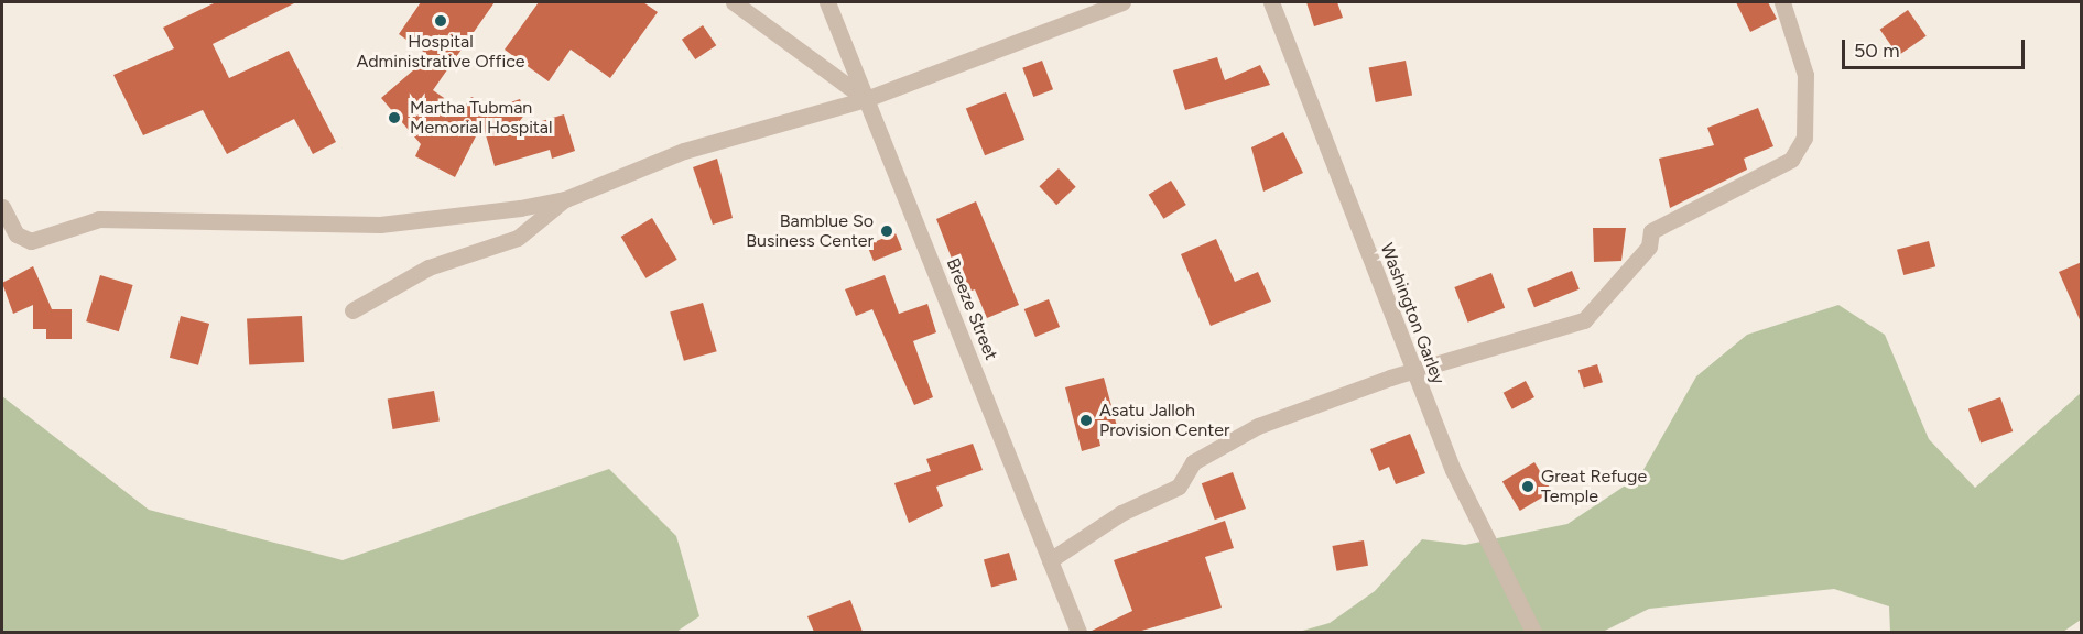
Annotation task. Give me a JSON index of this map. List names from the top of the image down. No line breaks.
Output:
{"streets":{"street":["Breeze Street","Washington Garley"]},"places":["Hospital Administrative Office","Martha Tubman Memorial Hospital","Bamblue So Business Center","Asatu Jalloh Provision Center","Great Refuge Temple"],"scale_bar":"50 m"}
